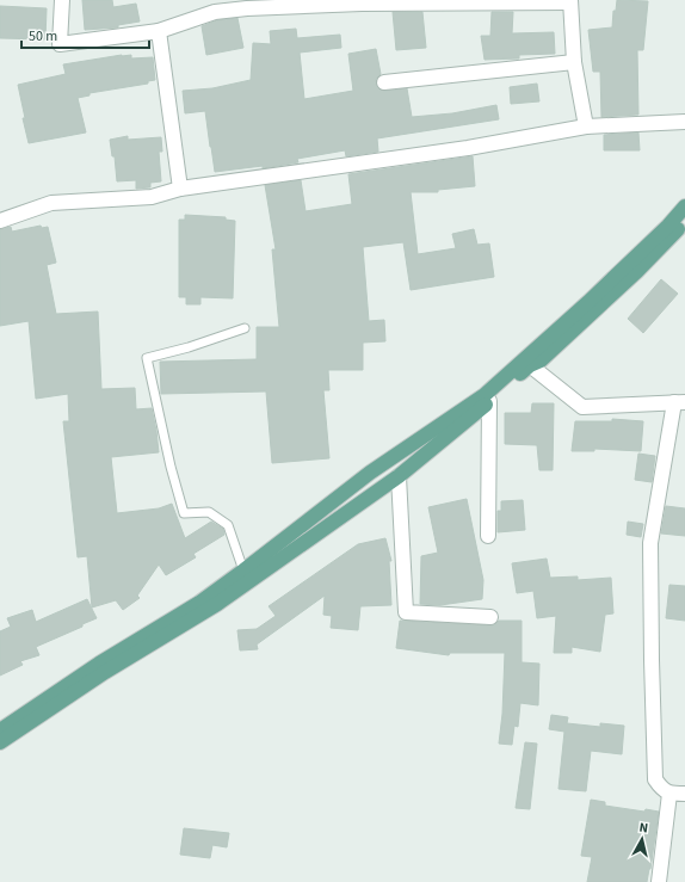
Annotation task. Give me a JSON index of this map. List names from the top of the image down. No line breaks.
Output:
{"scale_bar":"50 m","north":"top"}
